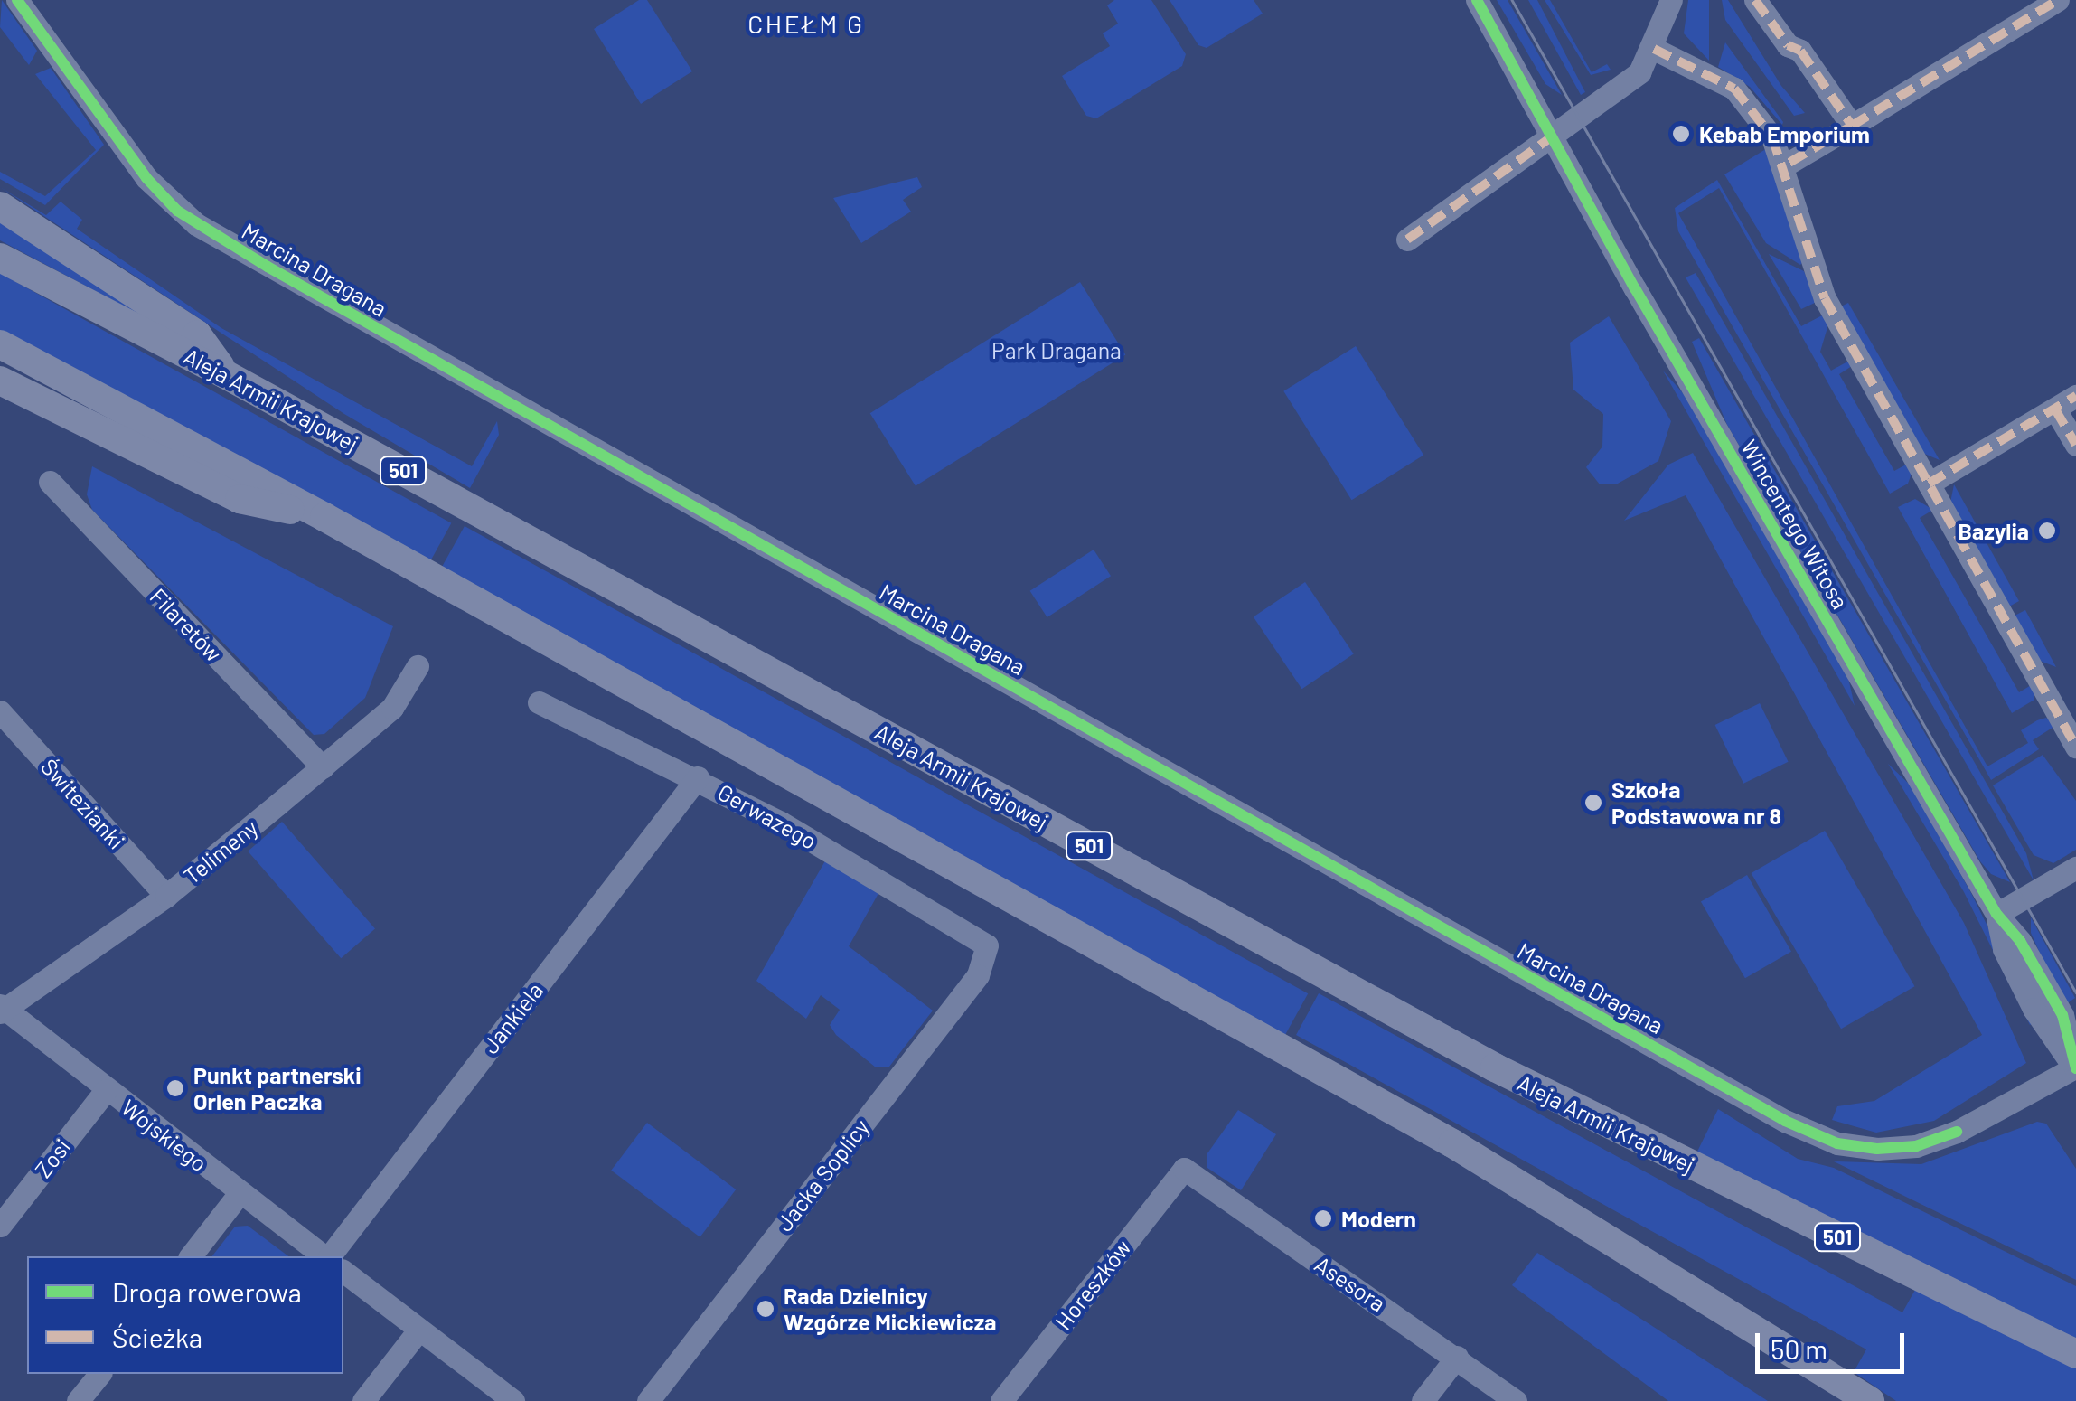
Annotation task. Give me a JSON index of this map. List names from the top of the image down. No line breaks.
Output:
{"streets":{"main road":["Aleja Armii Krajowej","501"],"street":["Marcina Dragana","Wincentego Witosa","Filaretów","Świtezianki","Gerwazego","Telimeny","Jankiela","Wojskiego","Zosi","Jacka Soplicy","Asesora","Horeszków"]},"crossings":[["Marcina Dragana","Wincentego Witosa"],["Filaretów","Telimeny"],["Świtezianki","Telimeny"],["Gerwazego","Jankiela"],["Gerwazego","Jacka Soplicy"],["Telimeny","Wojskiego"],["Wojskiego","Zosi"],["Asesora","Horeszków"]],"districts":["CHEŁM G"],"parks":["Park Dragana"],"places":["Kebab Emporium","Bazylia","Szkoła Podstawowa nr 8","Punkt partnerski Orlen Paczka","Modern","Rada Dzielnicy Wzgórze Mickiewicza"],"legend":["Droga rowerowa","Ścieżka"],"scale_bar":"50 m"}
